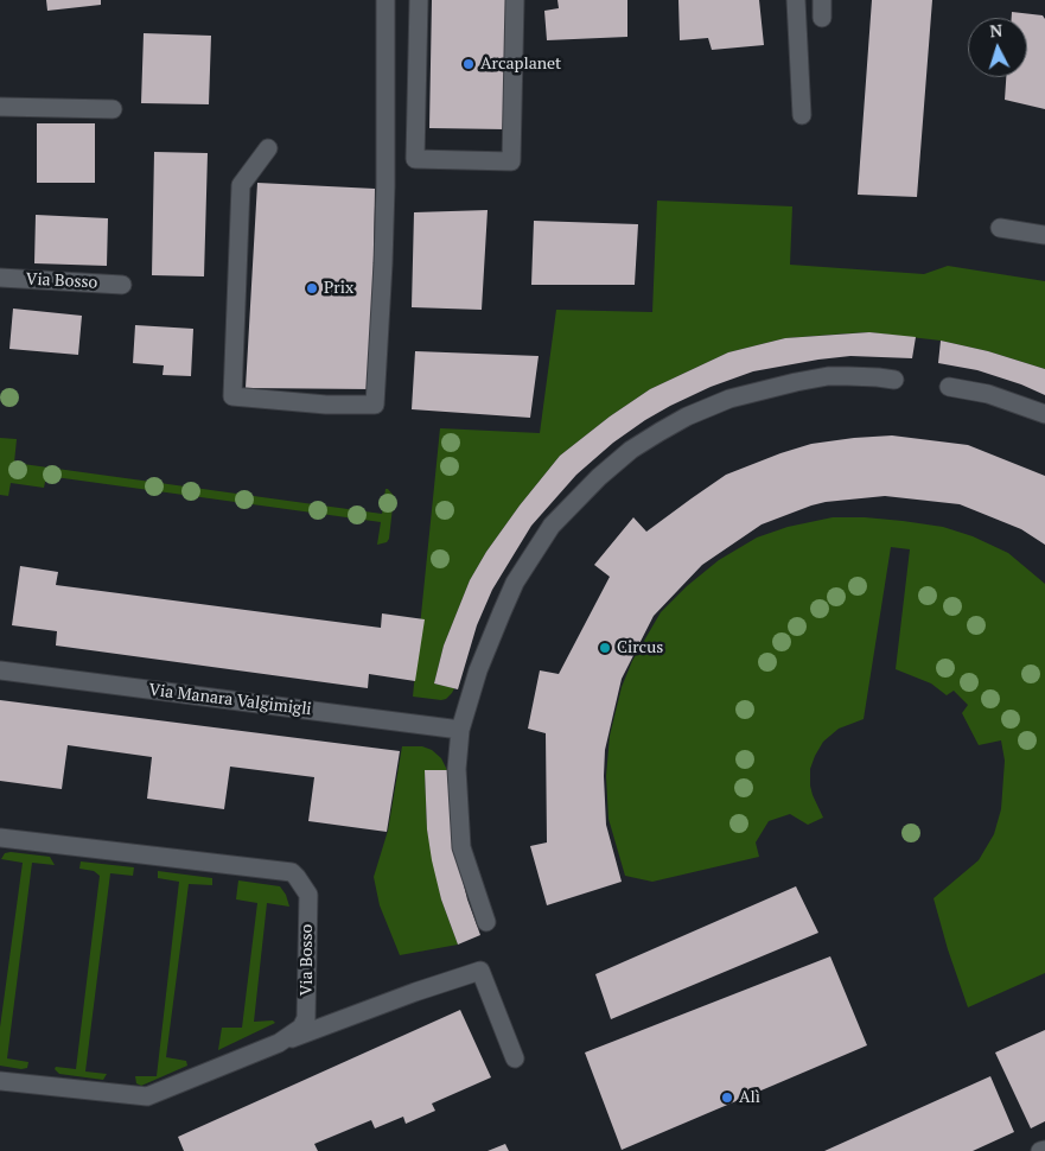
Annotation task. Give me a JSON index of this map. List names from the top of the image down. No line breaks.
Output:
{"streets":{"street":["Via Bosso","Via Manara Valgimigli"]},"places":["Arcaplanet","Prix","Circus","Alì"],"north":"top"}
